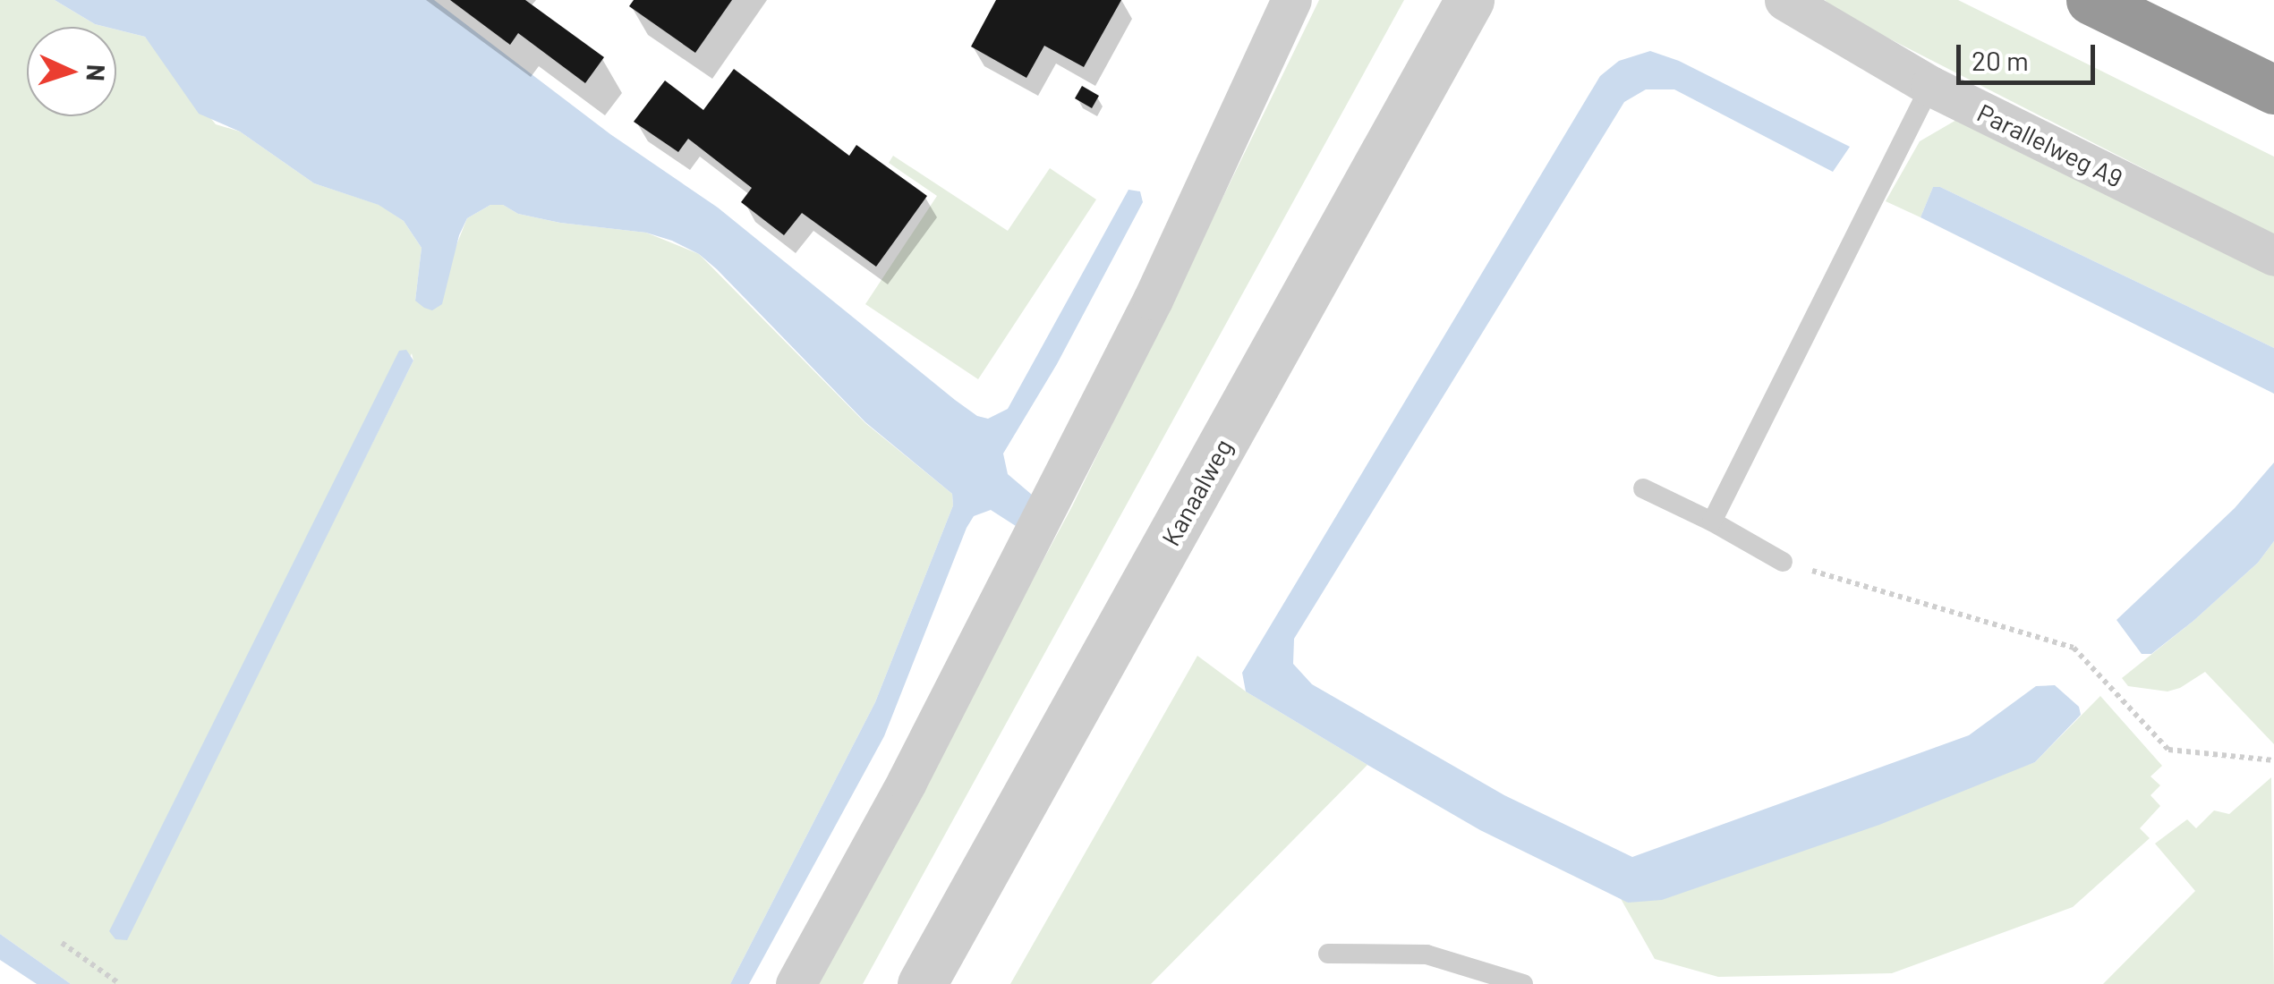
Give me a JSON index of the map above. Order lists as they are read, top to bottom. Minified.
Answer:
{"streets":{"street":["Parallelweg A9","Kanaalweg"]},"scale_bar":"20 m","north":"right"}
